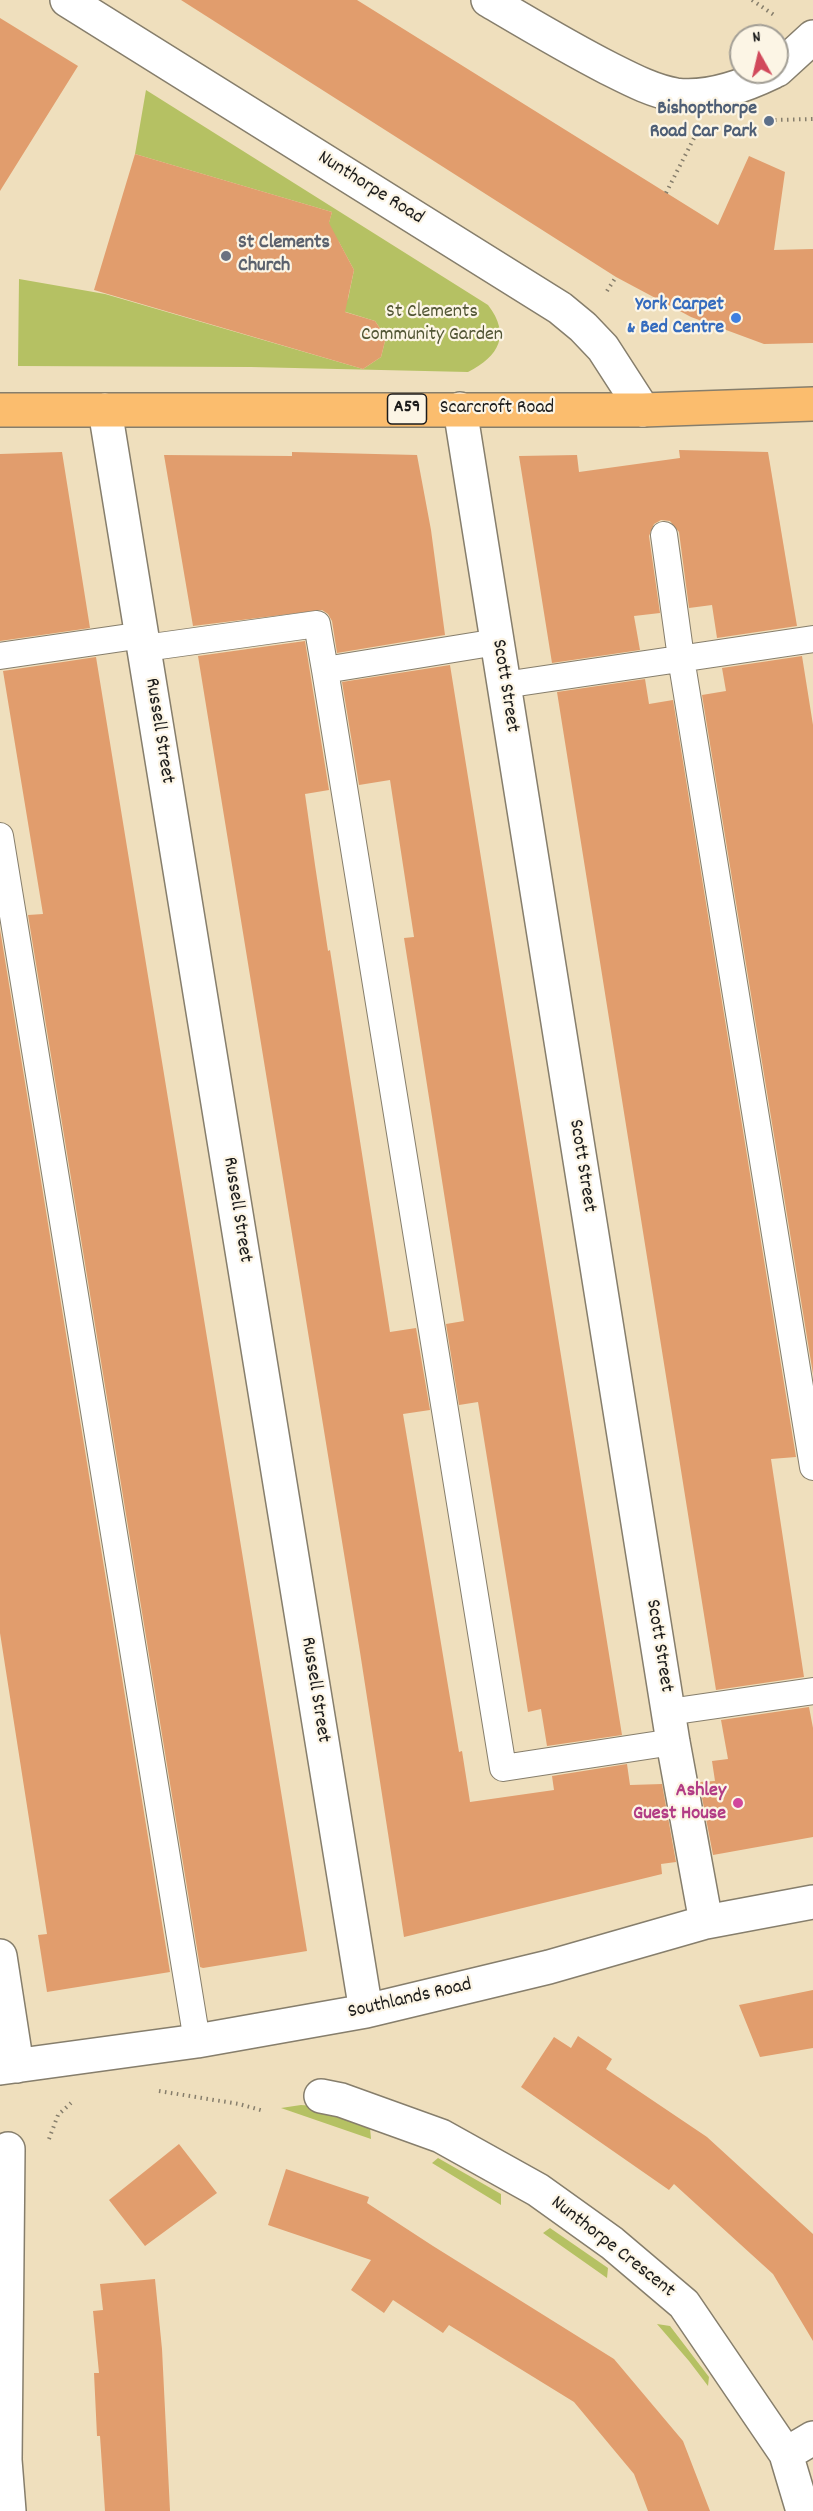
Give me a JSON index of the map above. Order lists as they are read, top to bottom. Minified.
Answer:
{"streets":{"main road":["A59","Scarcroft Road"],"street":["Nunthorpe Road","Scott Street","Russell Street","Southlands Road","Nunthorpe Crescent"]},"crossings":[["Nunthorpe Road","Scarcroft Road"],["Scarcroft Road","Scott Street"],["Scarcroft Road","Russell Street"],["Scott Street","Southlands Road"],["Russell Street","Southlands Road"]],"parks":["St Clements Community Garden"],"places":["Bishopthorpe Road Car Park","St Clements Church","York Carpet & Bed Centre","Ashley Guest House"],"north":"top"}
